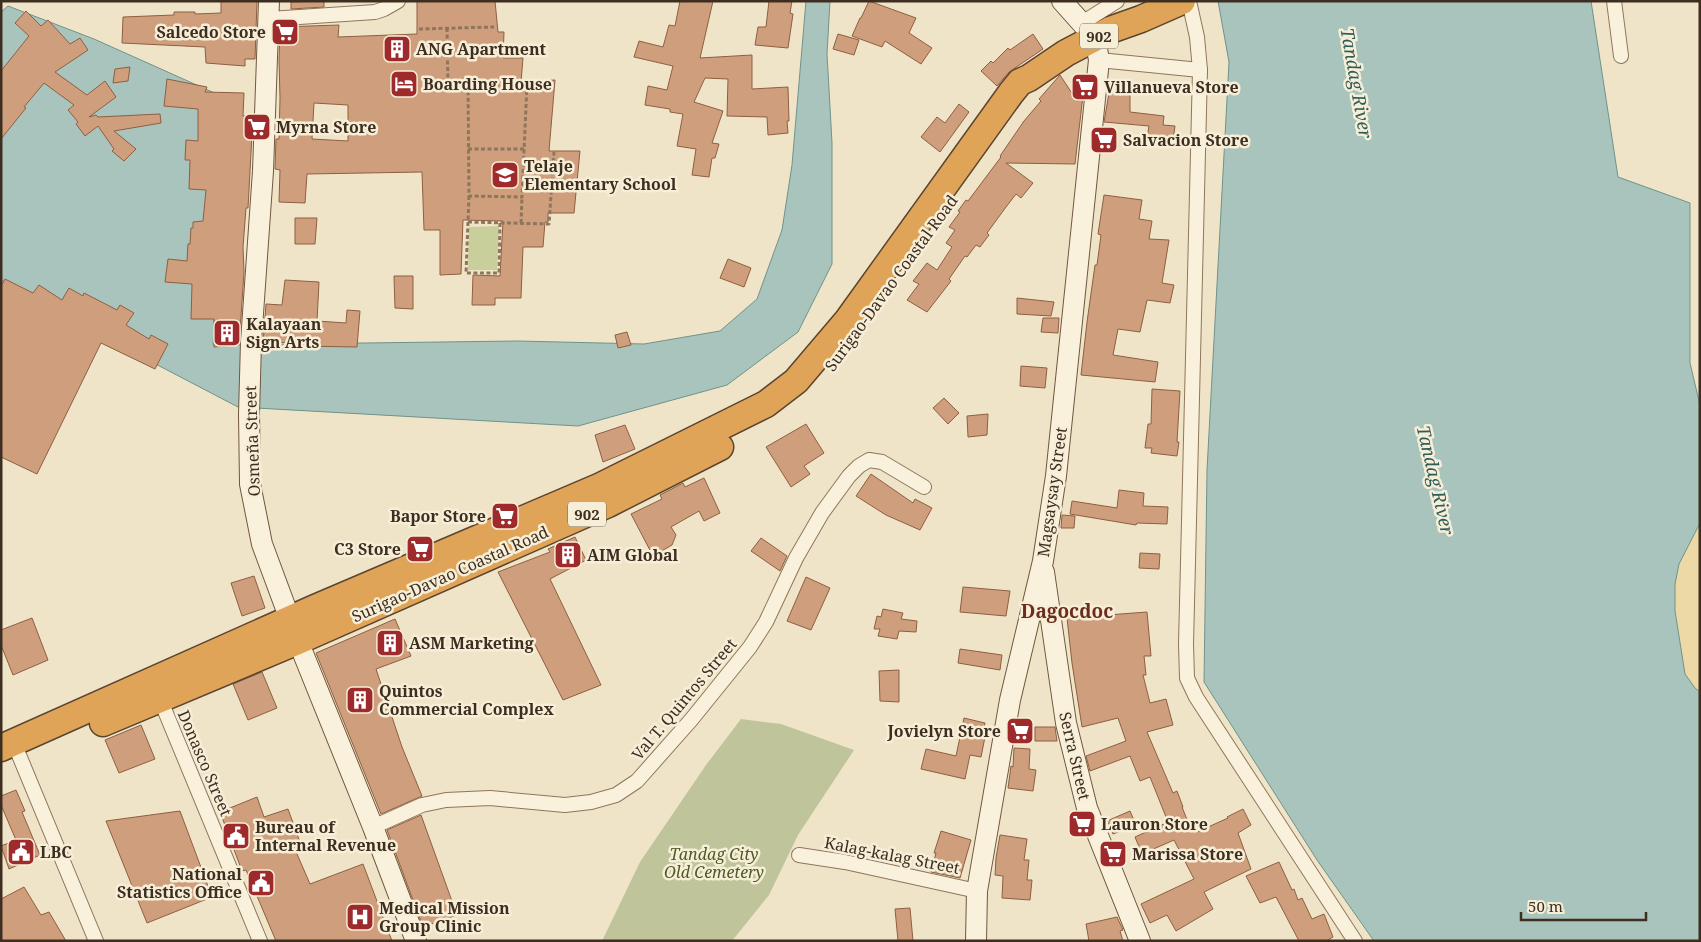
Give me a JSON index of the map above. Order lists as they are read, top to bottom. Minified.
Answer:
{"streets":{"highway":["902","Surigao-Davao Coastal Road"],"main road":["Osmeña Street","Magsaysay Street","Serra Street"],"street":["Val T. Quintos Street","Donasco Street","Kalag-kalag Street"]},"crossings":[["Surigao-Davao Coastal Road","Osmeña Street"],["Surigao-Davao Coastal Road","Magsaysay Street"],["Surigao-Davao Coastal Road","Donasco Street"],["Osmeña Street","Val T. Quintos Street"],["Magsaysay Street","Serra Street"],["Magsaysay Street","Kalag-kalag Street"]],"districts":["Dagocdoc"],"water":["Tandag River"],"parks":["Tandag City Old Cemetery"],"places":{"supermarket":["Salcedo Store","Villanueva Store","Myrna Store","Salvacion Store","Bapor Store","C3 Store","Jovielyn Store","Lauron Store","Marissa Store"],"building":["ANG Apartment","Kalayaan Sign Arts","AIM Global","ASM Marketing","Quintos Commercial Complex"],"hotel":["Boarding House"],"school or university":["Telaje Elementary School"],"public building":["Bureau of Internal Revenue","LBC","National Statistics Office"],"hospital":["Medical Mission Group Clinic"]},"scale_bar":"50 m"}
